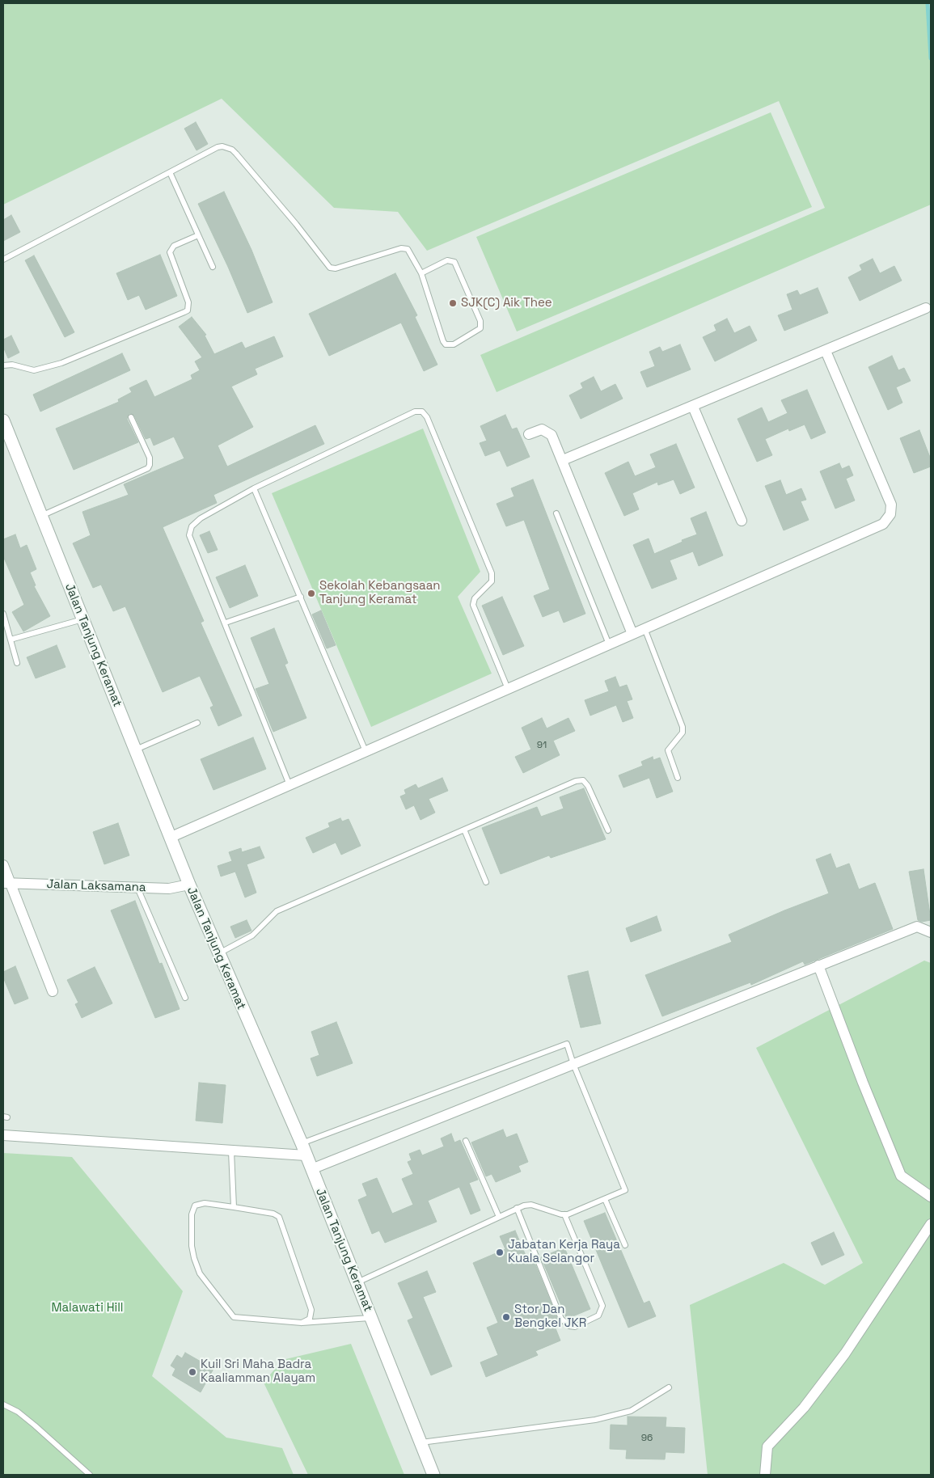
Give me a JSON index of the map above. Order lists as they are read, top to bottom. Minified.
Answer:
{"streets":{"street":["Jalan Tanjung Keramat","Jalan Laksamana"]},"crossings":[["Jalan Tanjung Keramat","Jalan Laksamana"]],"parks":["Malawati Hill"],"places":["SJK(C) Aik Thee","Sekolah Kebangsaan Tanjung Keramat","Jabatan Kerja Raya Kuala Selangor","Stor Dan Bengkel JKR","Kuil Sri Maha Badra Kaaliamman Alayam"],"house_numbers":["91","96"]}
